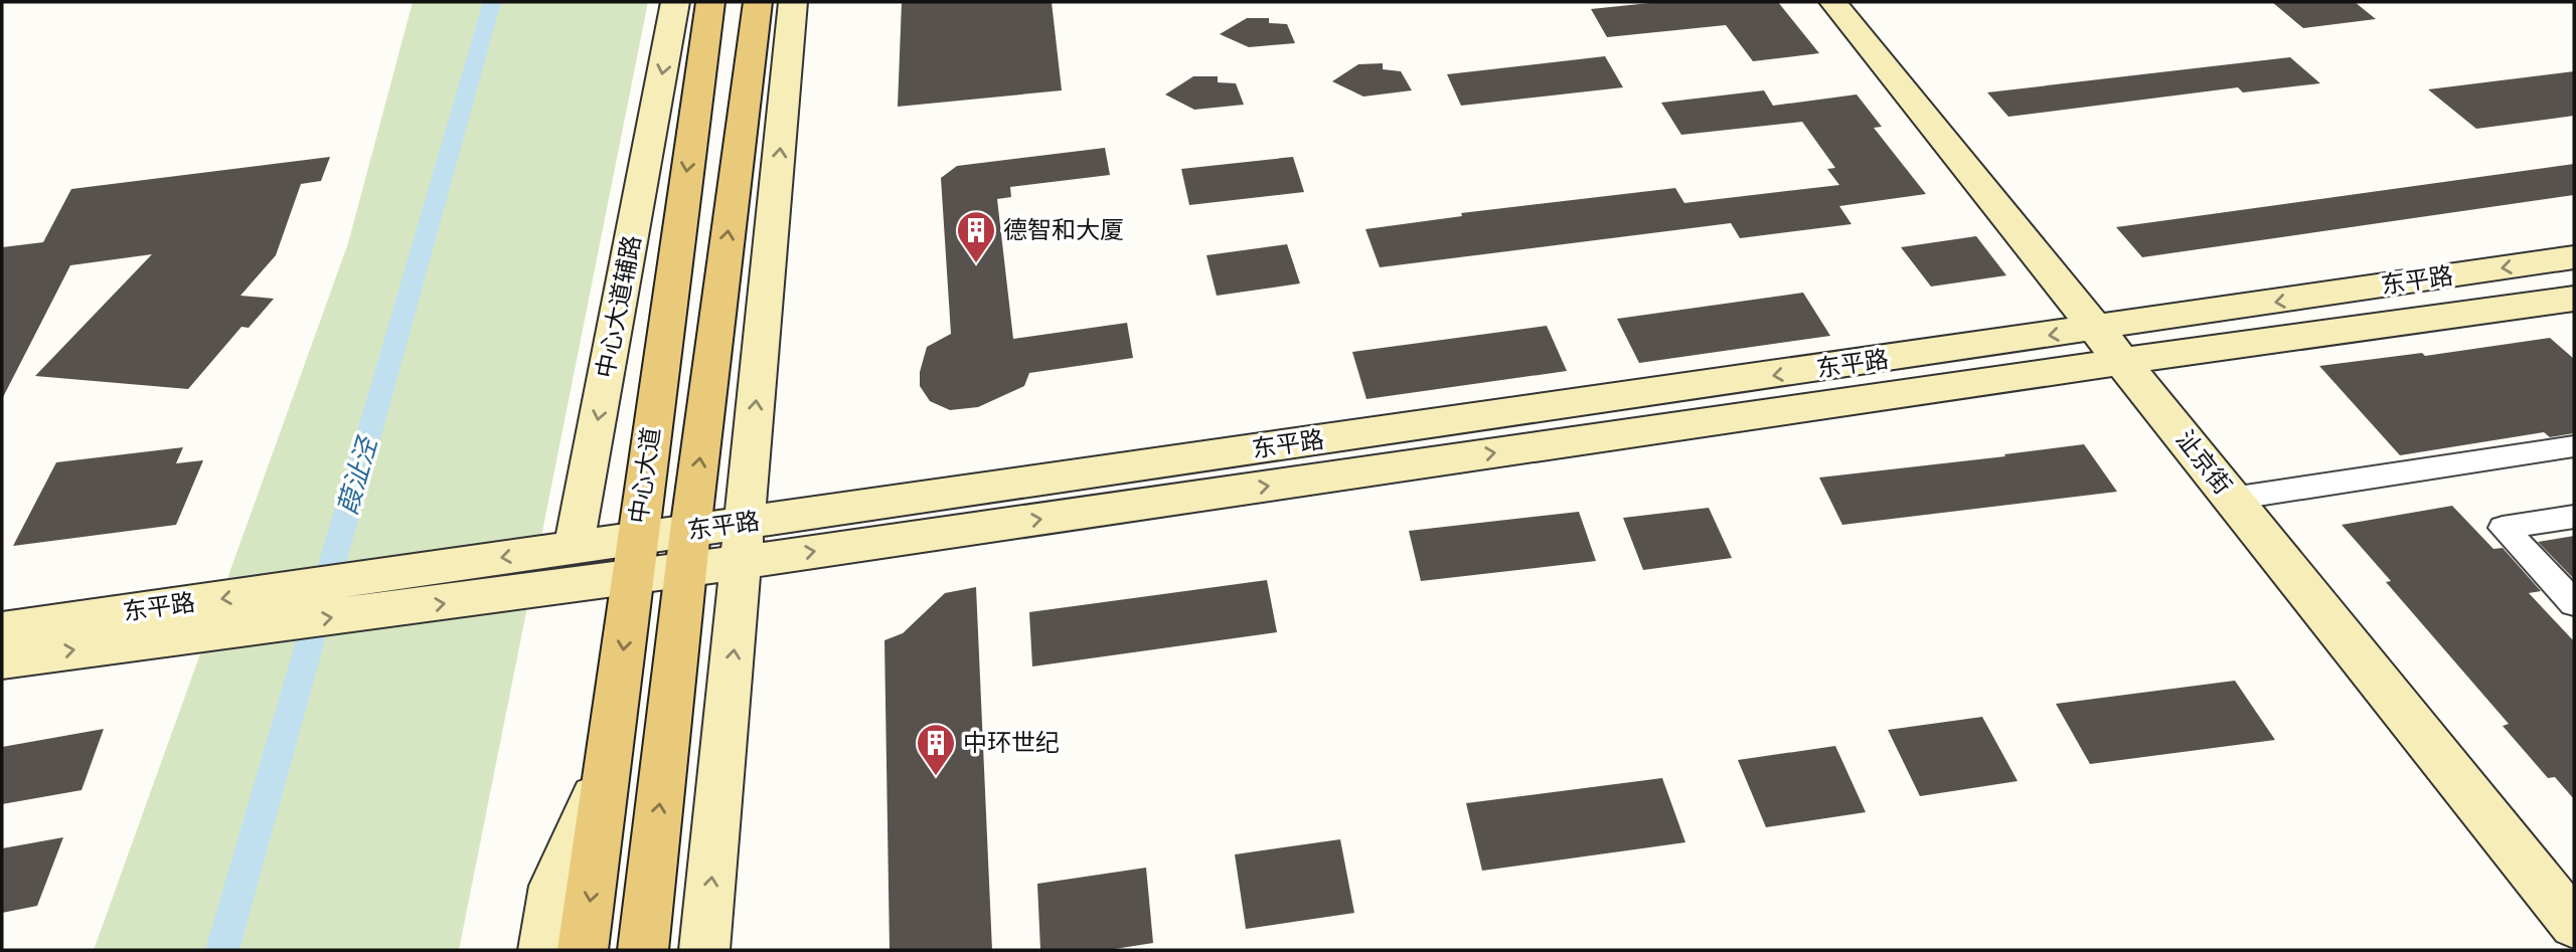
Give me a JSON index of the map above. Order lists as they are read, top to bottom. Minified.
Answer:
{"streets":{"main road":["东平路","中心大道辅路","沚京街","中心大道"]},"crossings":[["东平路","中心大道辅路"],["东平路","沚京街"],["东平路","中心大道"]],"water":["葭沚泾"],"places":{"building":["德智和大厦","中环世纪"]}}
